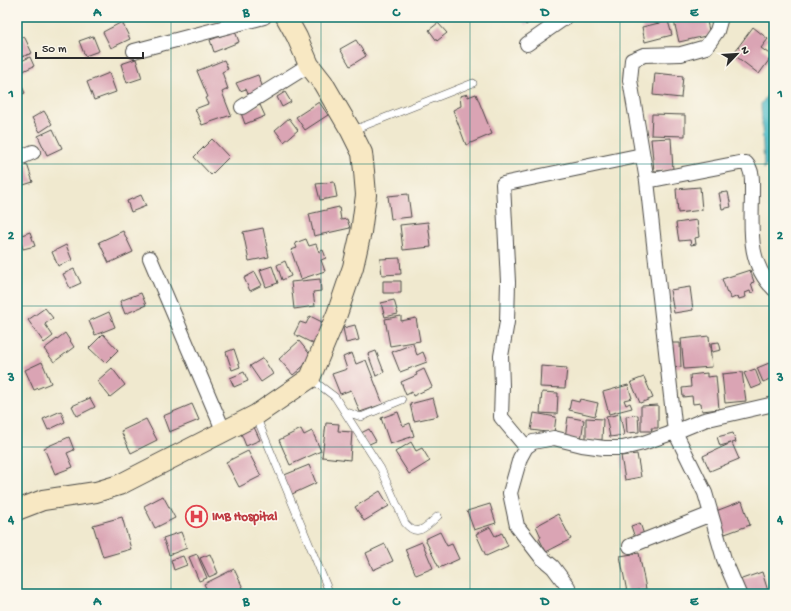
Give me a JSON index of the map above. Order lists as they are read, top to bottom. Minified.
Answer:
{"places":{"hospital":["IMB Hospital"]},"scale_bar":"50 m","north":"top right","grid":{"columns":["A","B","C","D","E"],"rows":["1","2","3","4"]}}
